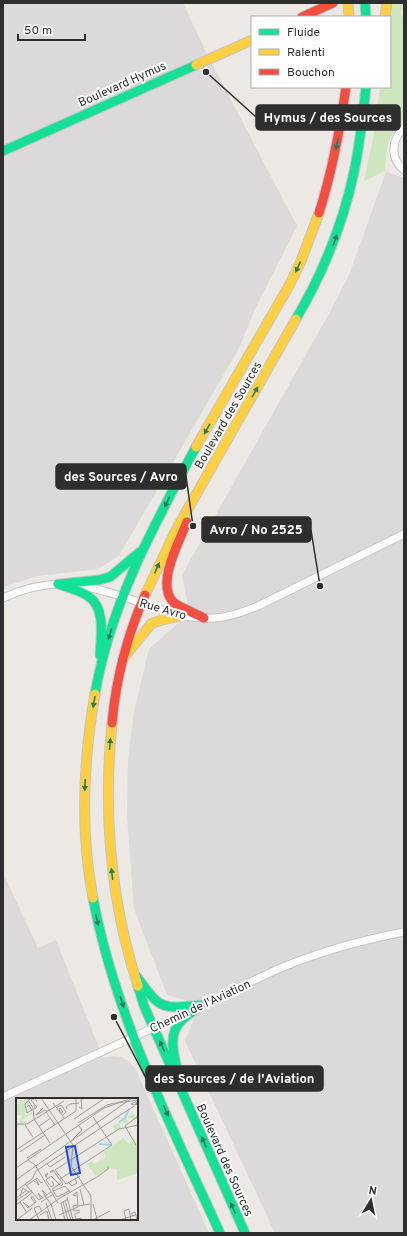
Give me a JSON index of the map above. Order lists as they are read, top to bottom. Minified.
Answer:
{"streets":{"main road":["Boulevard Hymus","Boulevard des Sources"],"street":["Rue Avro","Chemin de l'Aviation"]},"crossings":[["Boulevard des Sources","Rue Avro"],["Boulevard des Sources","Chemin de l'Aviation"]],"places":["Hymus / des Sources","des Sources / Avro","Avro / No 2525","des Sources / de l'Aviation"],"legend":["Fluide","Ralenti","Bouchon"],"scale_bar":"50 m","north":"top"}
